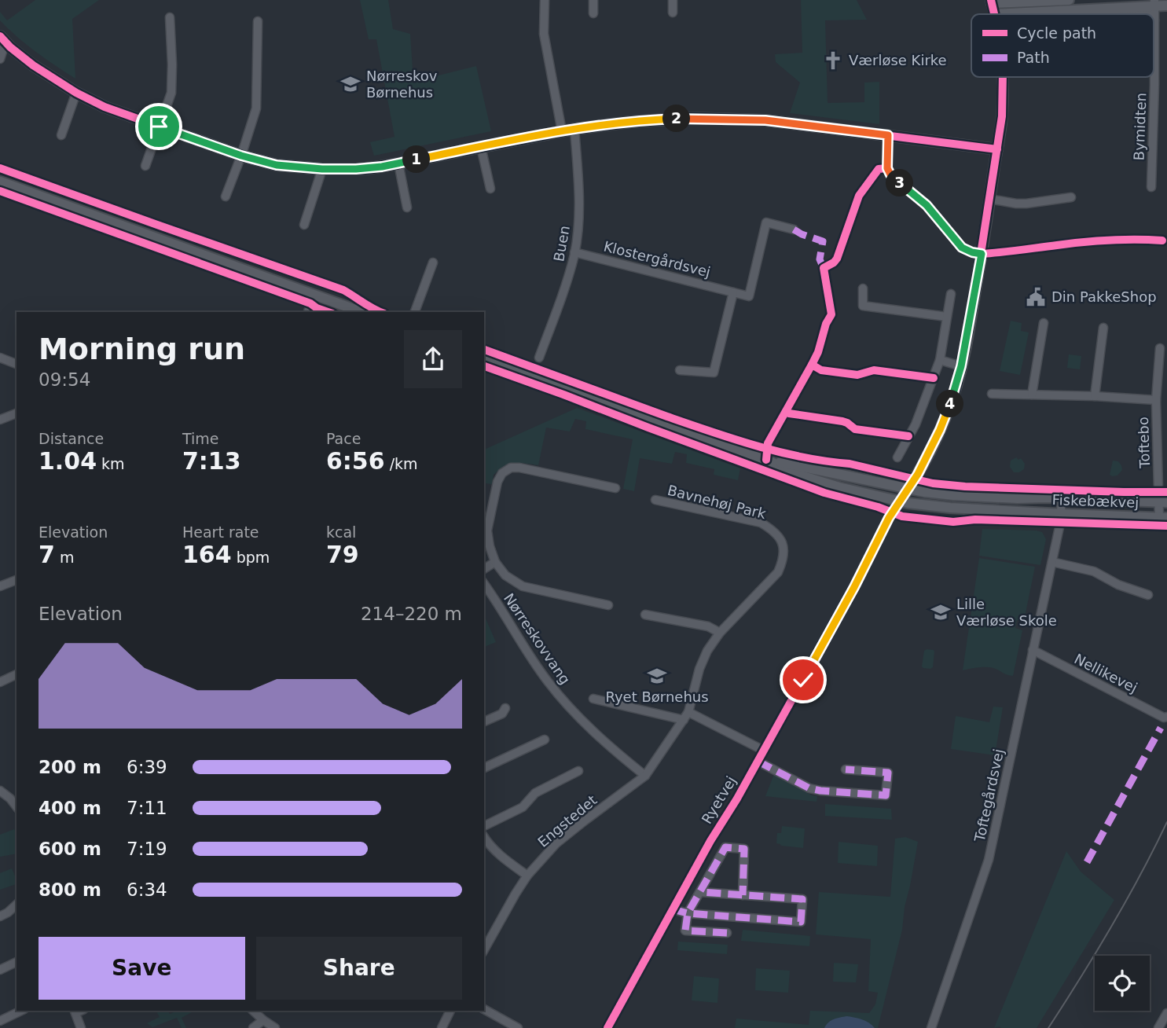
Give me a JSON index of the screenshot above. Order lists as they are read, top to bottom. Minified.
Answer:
{"streets":{"street":["Bymidten","Buen","Klostergårdsvej","Toftebo","Fiskebækvej","Bavnehøj Park","Nørreskovvang","Nellikevej","Toftegårdsvej","Ryetvej","Engstedet"]},"crossings":[["Buen","Klostergårdsvej"],["Toftebo","Fiskebækvej"],["Fiskebækvej","Toftegårdsvej"],["Fiskebækvej","Ryetvej"],["Bavnehøj Park","Nørreskovvang"],["Bavnehøj Park","Engstedet"],["Nørreskovvang","Engstedet"],["Nellikevej","Toftegårdsvej"]],"places":{"church":["Værløse Kirke"],"school or university":["Nørreskov Børnehus","Lille Værløse Skole","Ryet Børnehus"],"public building":["Din PakkeShop"]},"legend":["Cycle path","Path"],"page":{"pins":["2","1","3","4"],"heading":["Morning run","09:54"],"stats":[["Distance","1.04 km"],["Time","7:13"],["Pace","6:56 /km"],["Elevation","7 m"],["Heart rate","164 bpm"],["kcal","79"]],"chart":["Elevation","214–220 m"],"list":[{"name":"200 m","note":"6:39"},{"name":"400 m","note":"7:11"},{"name":"600 m","note":"7:19"},{"name":"800 m","note":"6:34"}],"buttons":["Save","Share"]}}
